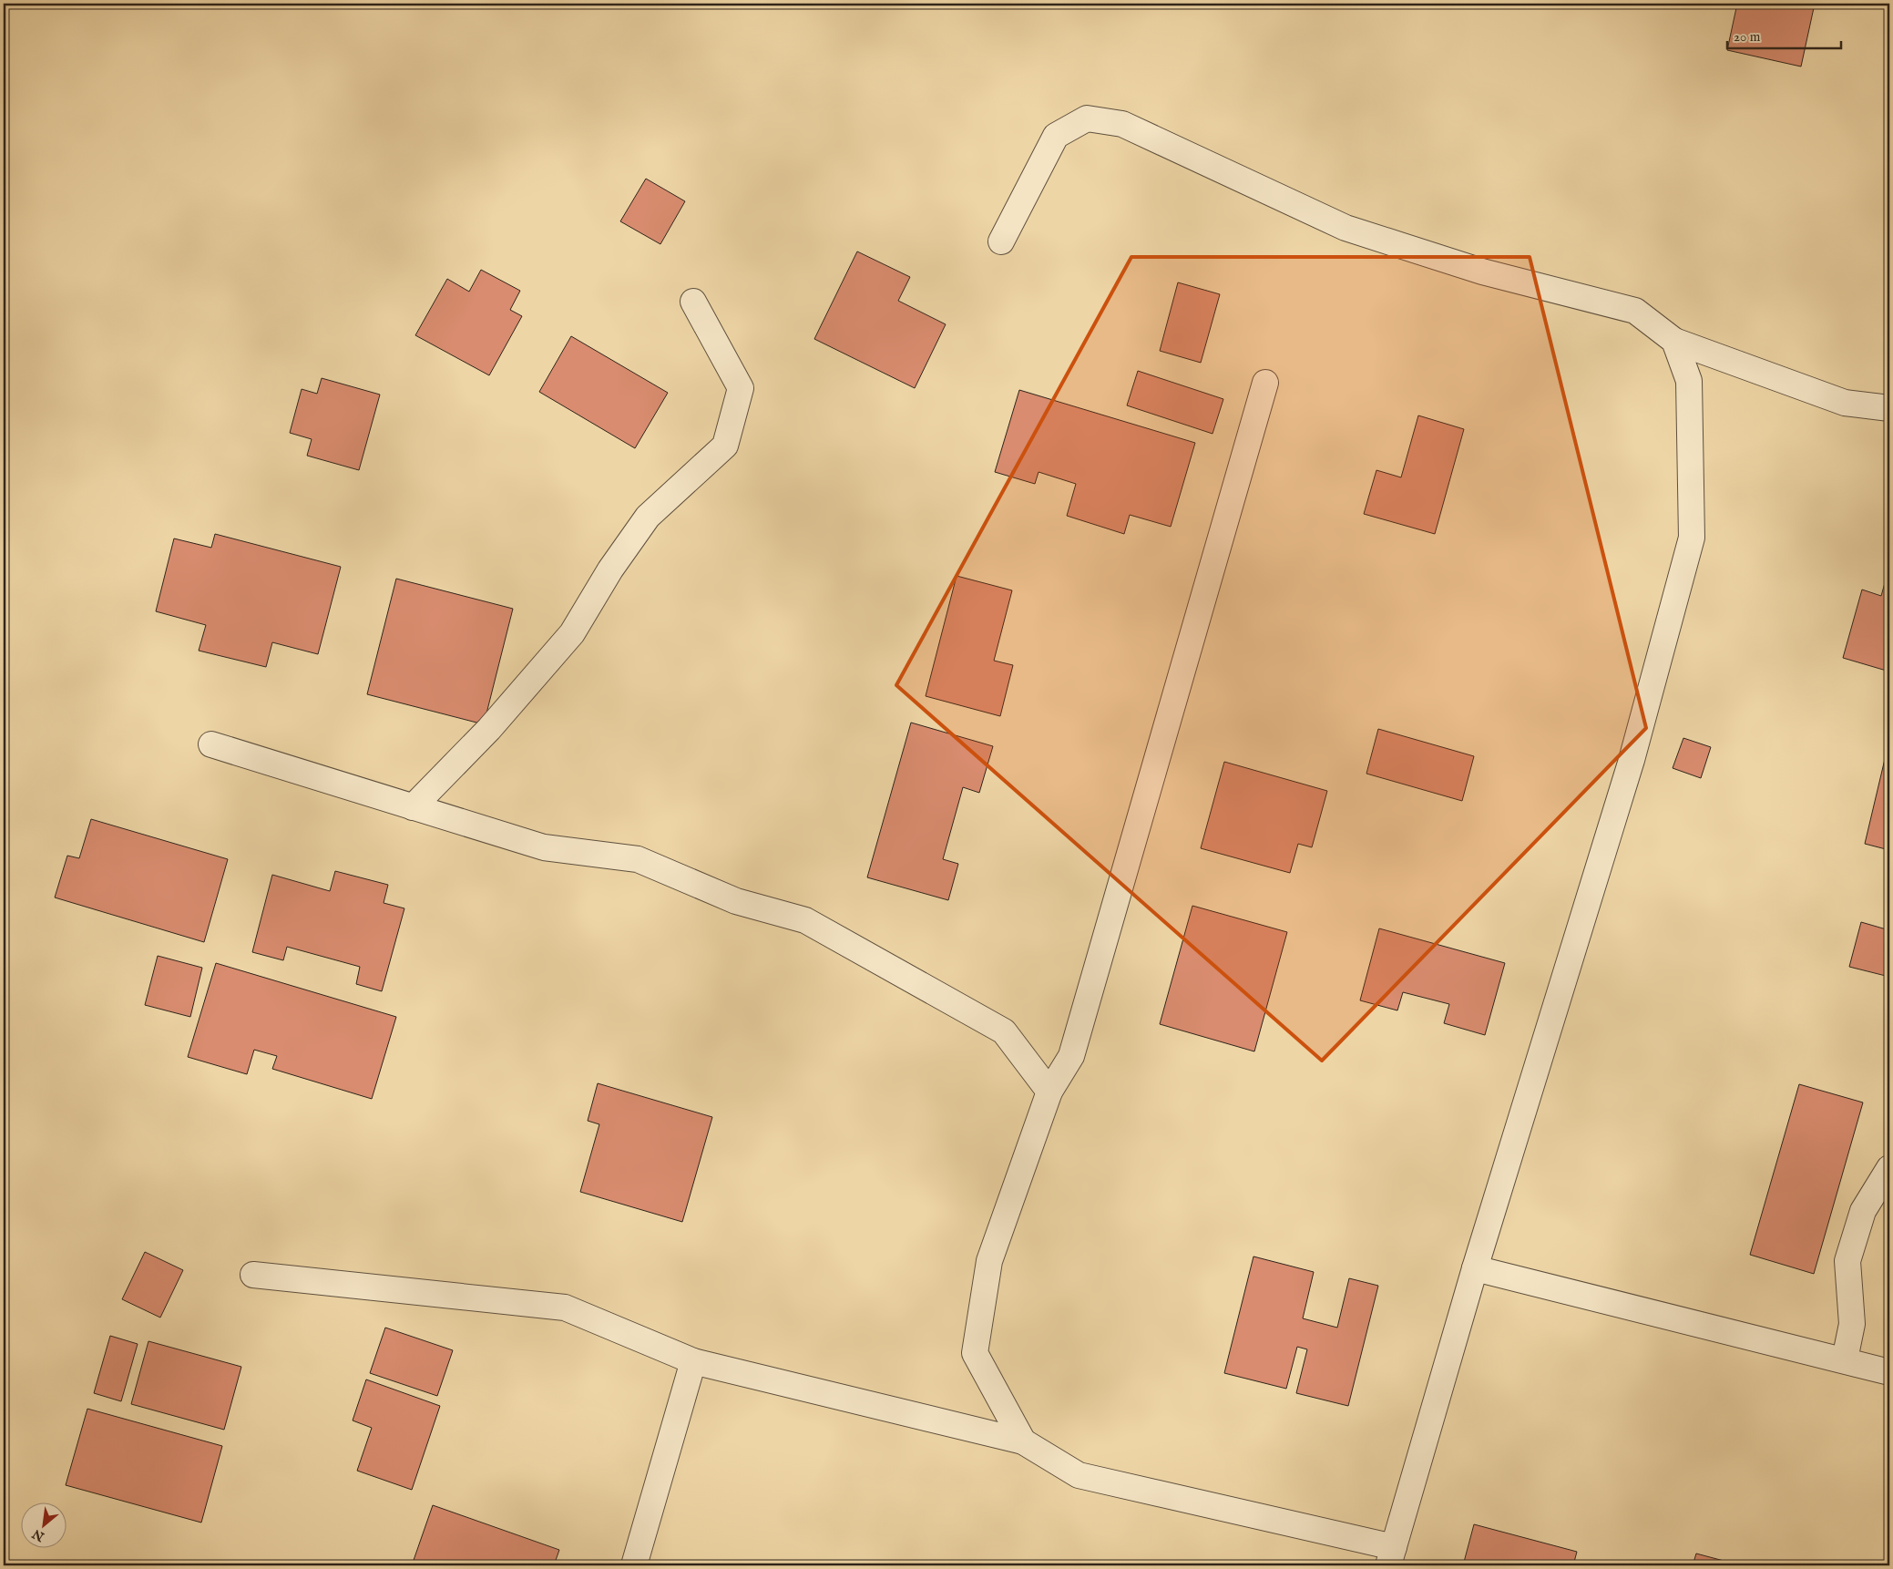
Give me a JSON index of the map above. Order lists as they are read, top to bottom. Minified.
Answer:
{"scale_bar":"20 m","north":"bottom left"}
